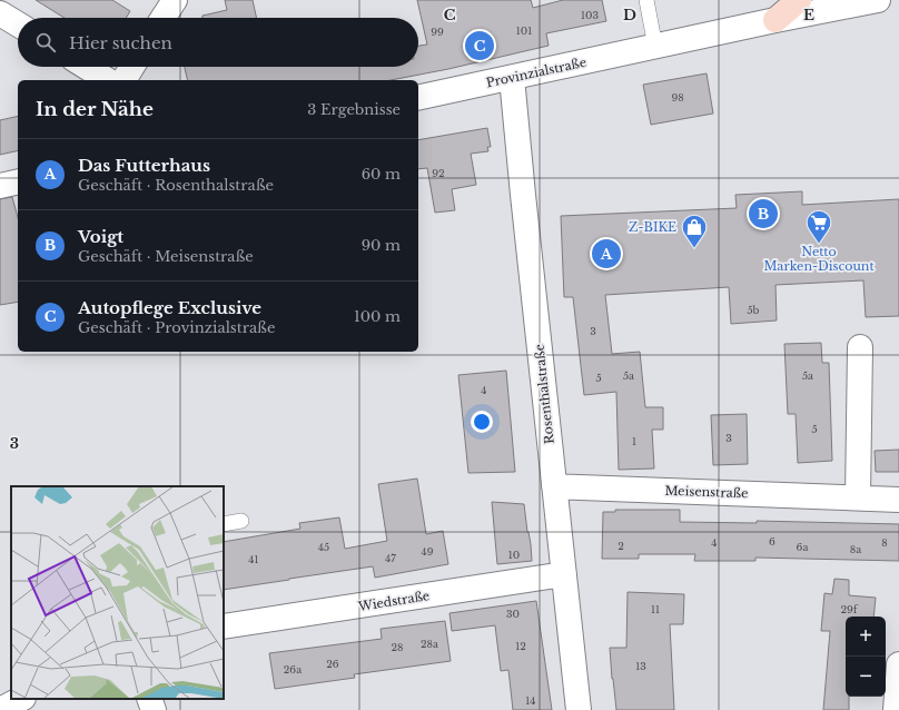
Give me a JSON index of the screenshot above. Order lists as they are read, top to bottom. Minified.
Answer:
{"streets":{"street":["Provinzialstraße","Rosenthalstraße","Meisenstraße","Wiedstraße"]},"crossings":[["Provinzialstraße","Rosenthalstraße"],["Rosenthalstraße","Meisenstraße"],["Rosenthalstraße","Wiedstraße"]],"places":{"supermarket":["Netto Marken-Discount"],"shop":["Z-BIKE"]},"house_numbers":["103","101","99","98","92","5b","3","5a","5a","5","4","5","3","1","6","4","8","2","45","6a","8a","49","10","47","41","11","29f","30","28a","12","28","26","13","26a","14"],"page":{"search":"Hier suchen","pins":["C","B","A"],"heading":["In der Nähe","3 Ergebnisse"],"list":[{"mark":"A","name":"Das Futterhaus","note":"Geschäft · Rosenthalstraße","value":"60 m"},{"mark":"B","name":"Voigt","note":"Geschäft · Meisenstraße","value":"90 m"},{"mark":"C","name":"Autopflege Exclusive","note":"Geschäft · Provinzialstraße","value":"100 m"}],"map_buttons":["+","−"]},"grid":{"columns":["C","D","E"],"rows":["3"]}}
